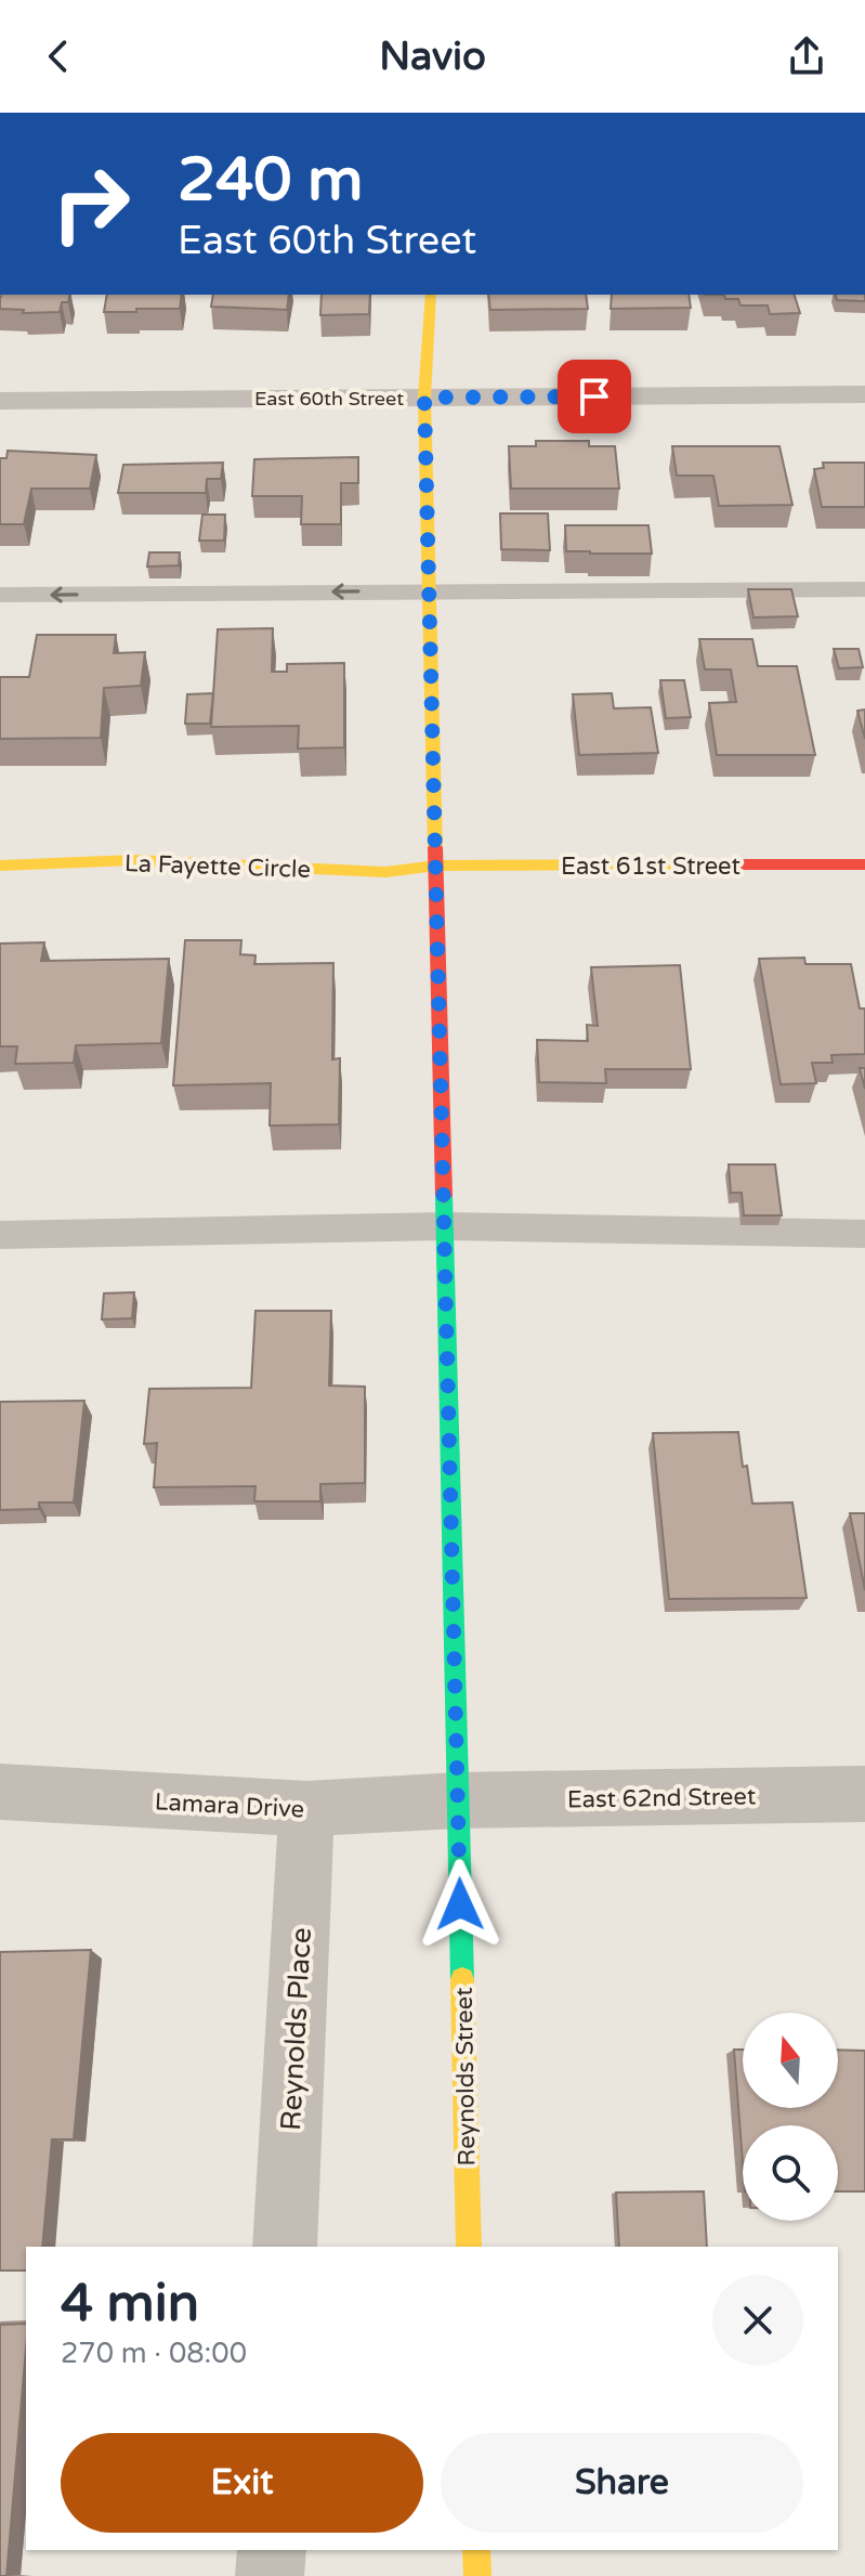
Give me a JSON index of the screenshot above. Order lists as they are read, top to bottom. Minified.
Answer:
{"streets":{"street":["East 60th Street","La Fayette Circle","East 61st Street","East 62nd Street","Lamara Drive","Reynolds Place","Reynolds Street"]},"crossings":[["East 60th Street","Reynolds Street"],["La Fayette Circle","East 61st Street"],["La Fayette Circle","Reynolds Street"],["East 61st Street","Reynolds Street"],["East 62nd Street","Lamara Drive"],["East 62nd Street","Reynolds Street"],["Lamara Drive","Reynolds Place"],["Lamara Drive","Reynolds Street"]],"north":"top","page":{"header":"Navio","turn":["240 m","East 60th Street"],"heading":["4 min","270 m · 08:00"],"buttons":["Exit","Share"]}}
